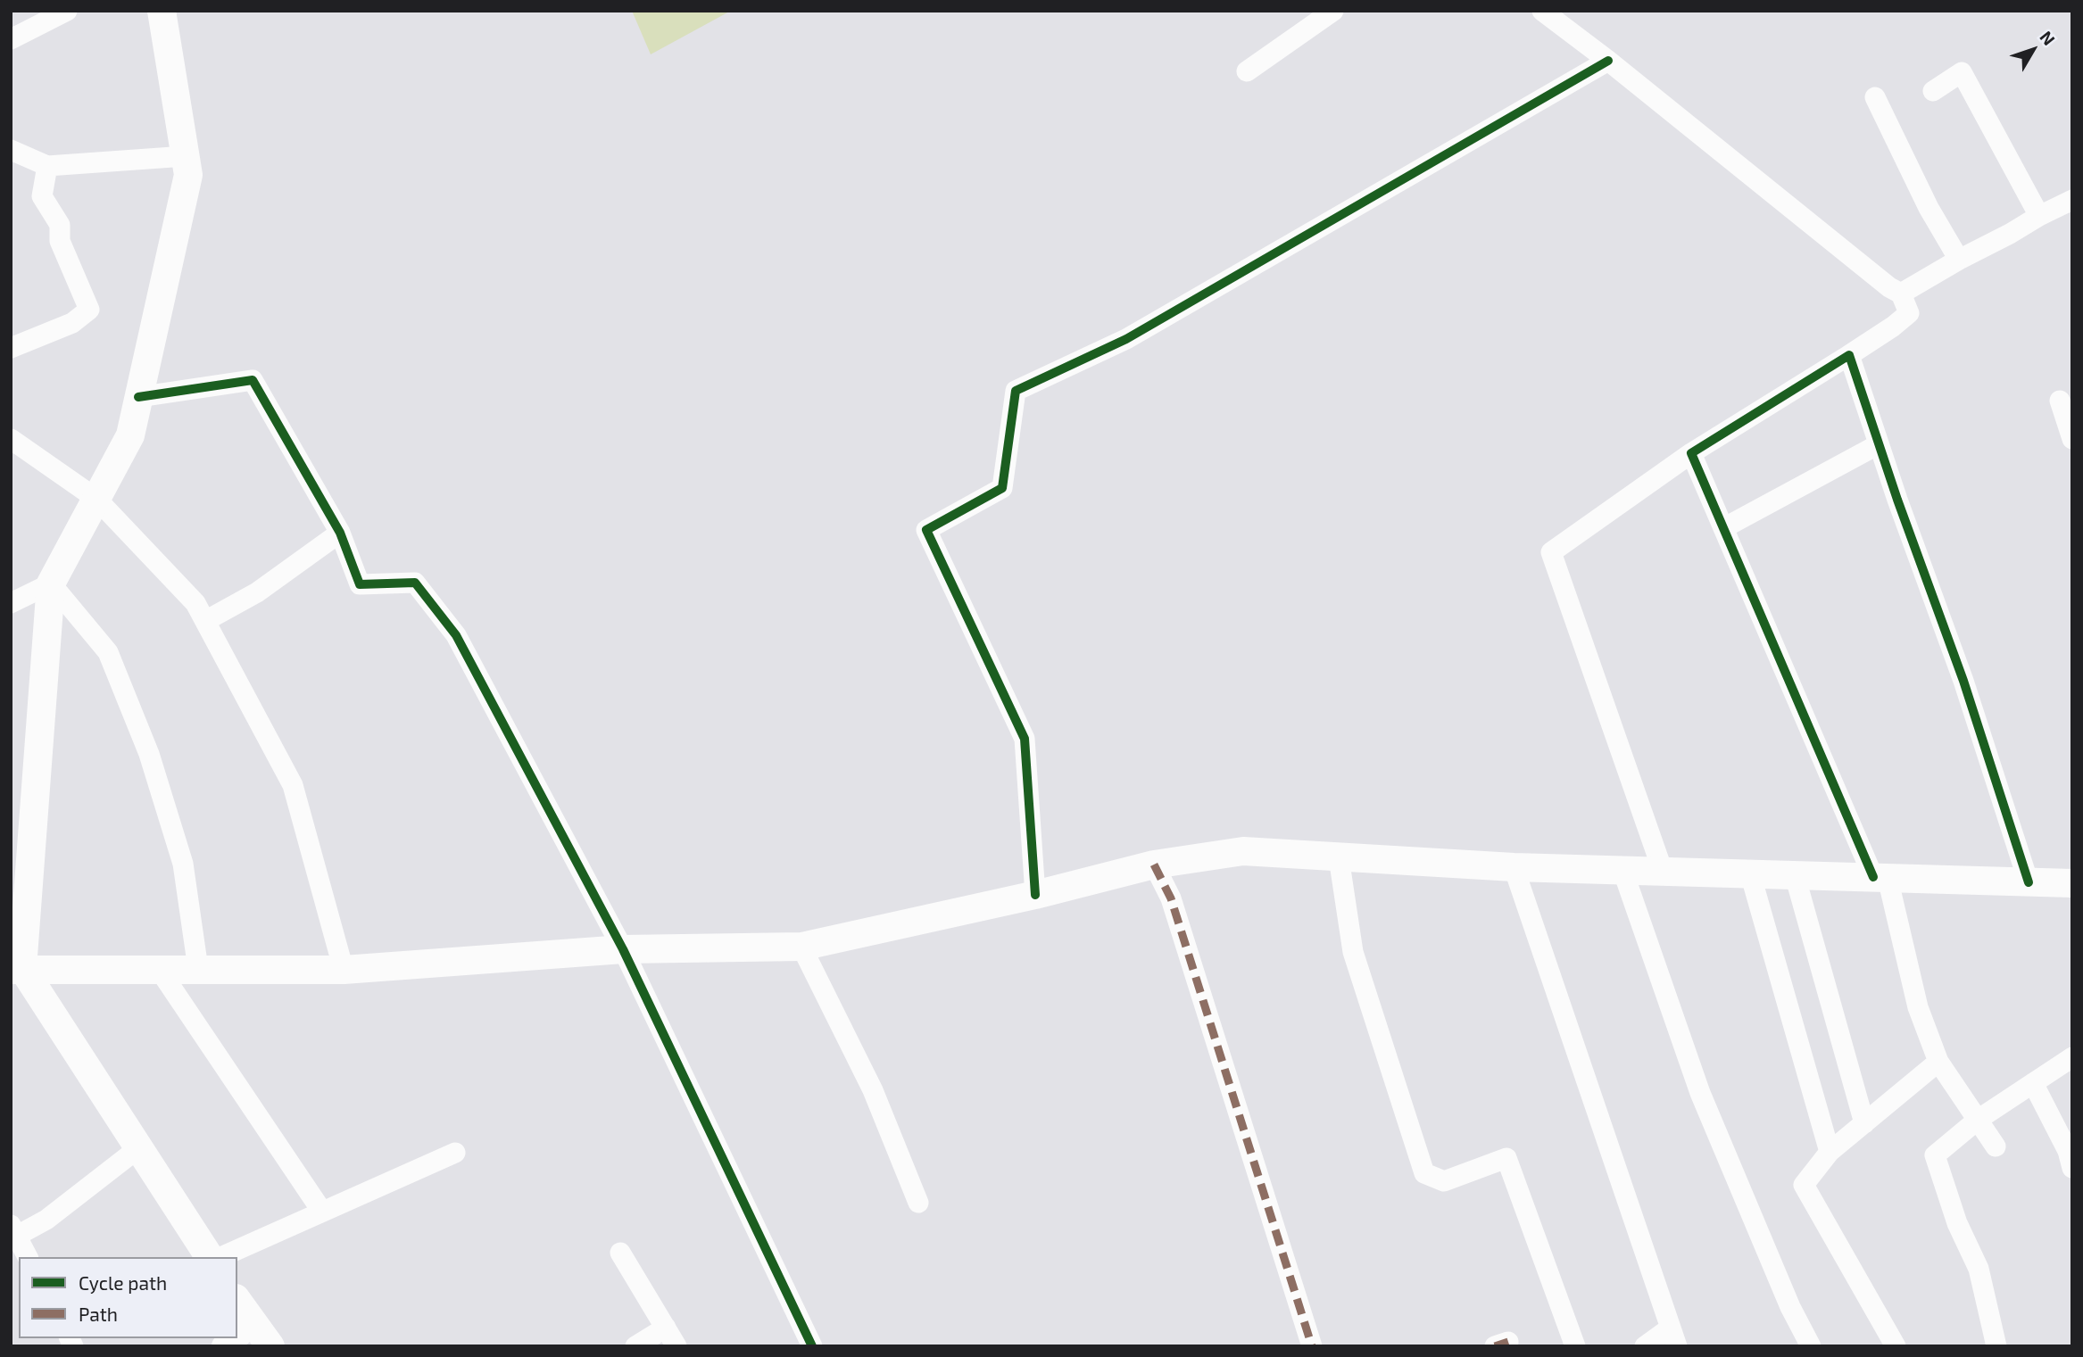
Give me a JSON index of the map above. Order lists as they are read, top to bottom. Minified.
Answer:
{"legend":["Cycle path","Path"],"north":"top right"}
